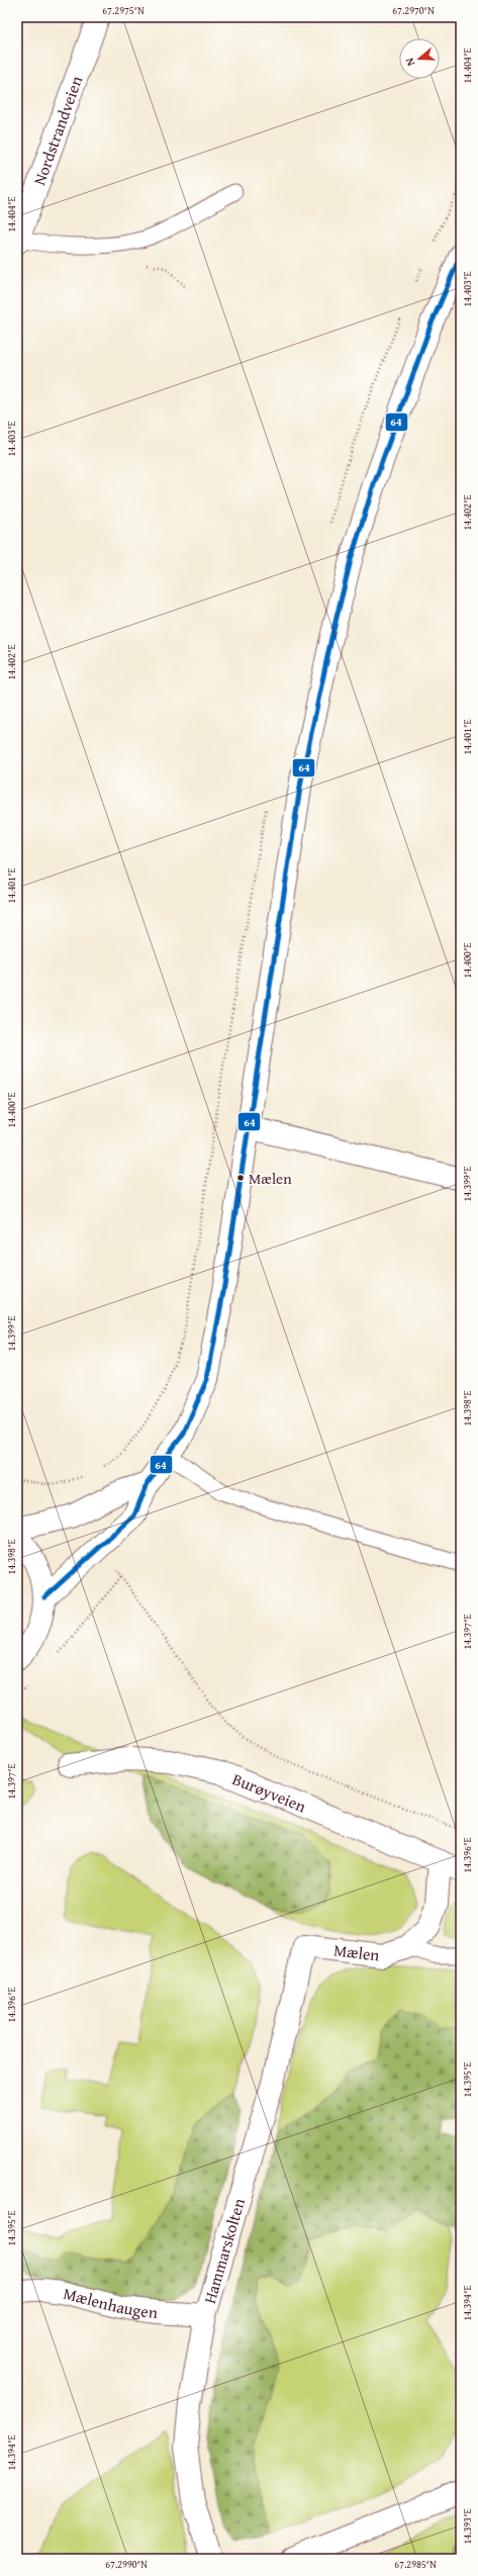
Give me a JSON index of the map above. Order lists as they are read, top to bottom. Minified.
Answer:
{"streets":{"street":["Nordstrandveien","Burøyveien","Mælen","Hammarskolten","Mælenhaugen"]},"crossings":[["Burøyveien","Mælen"],["Mælen","Hammarskolten"],["Hammarskolten","Mælenhaugen"]],"places":["Mælen"],"lines":["transit line 64"],"north":"left","coordinates":["67.2975°N","67.2970°N","14.404°E","14.403°E","14.402°E","14.401°E","14.400°E","14.399°E","14.398°E","14.397°E","14.396°E","14.395°E","14.394°E","14.393°E","67.2990°N","67.2985°N"]}
